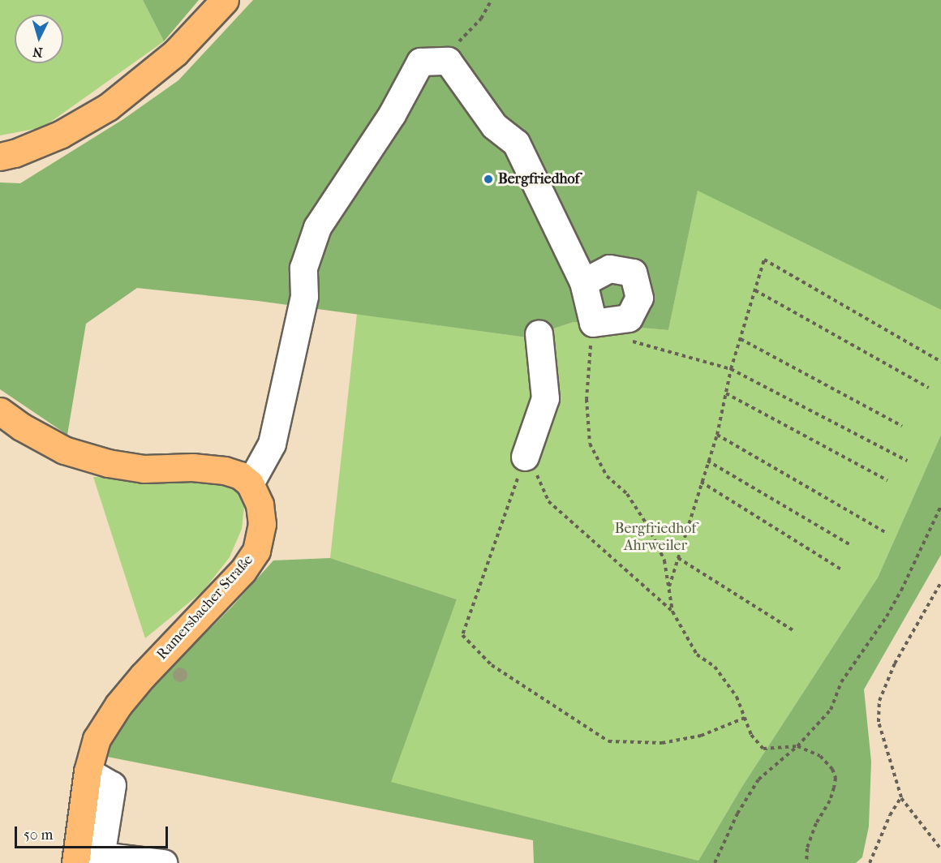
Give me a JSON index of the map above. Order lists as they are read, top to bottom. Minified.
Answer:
{"streets":{"main road":["Ramersbacher Straße"]},"parks":["Bergfriedhof Ahrweiler"],"places":["Bergfriedhof"],"scale_bar":"50 m","north":"bottom"}
